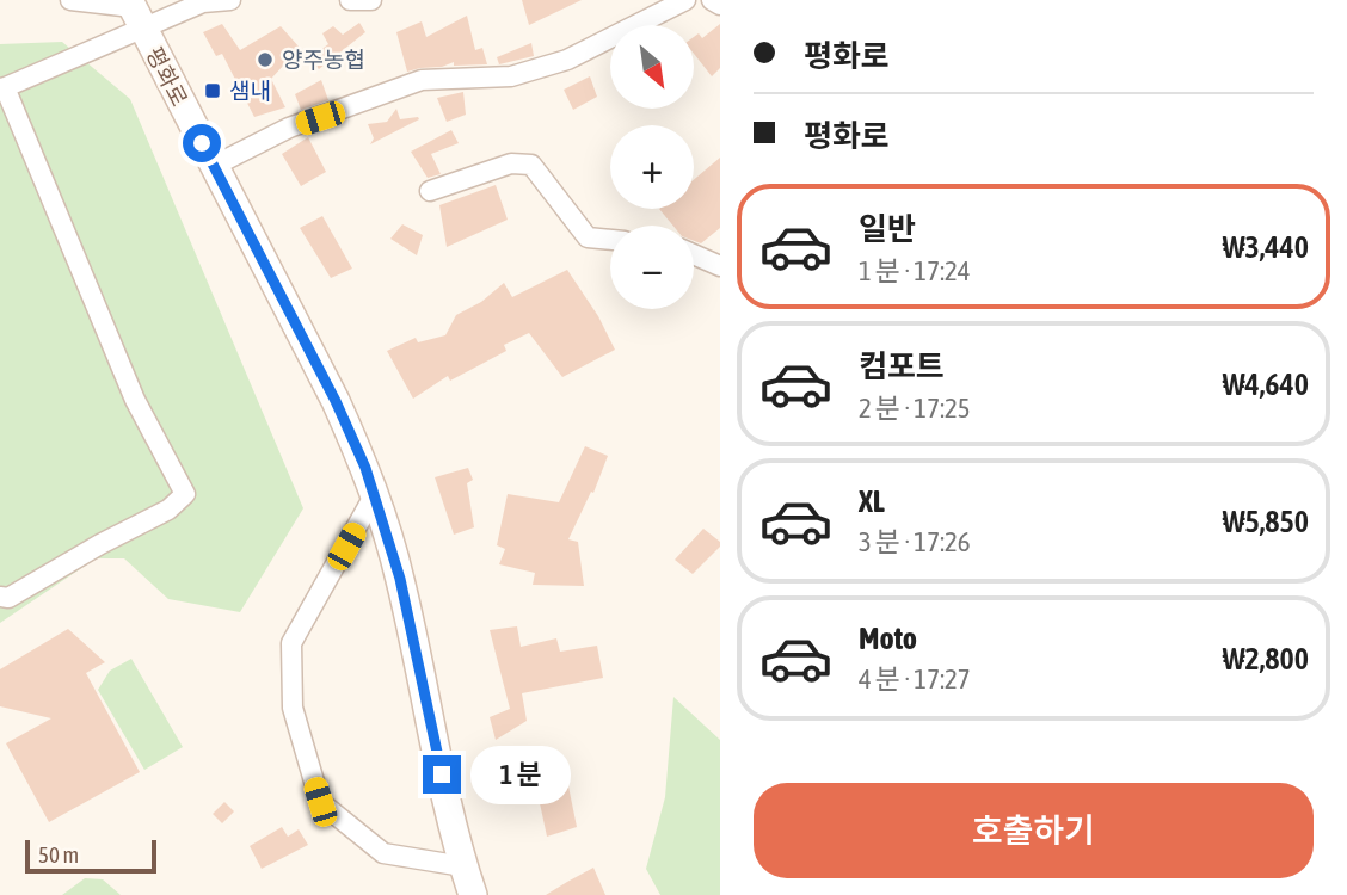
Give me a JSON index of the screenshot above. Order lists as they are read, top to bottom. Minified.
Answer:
{"streets":{"main road":["평화로"]},"places":{"other":["양주농협"],"transit":["샘내"]},"scale_bar":"50 m","north":"bottom right","page":{"banner":["평화로","평화로"],"map_buttons":["+","−"],"list":[{"name":"일반","note":"1 분 · 17:24","value":"₩3,440"},{"name":"컴포트","note":"2 분 · 17:25","value":"₩4,640"},{"name":"XL","note":"3 분 · 17:26","value":"₩5,850"},{"name":"Moto","note":"4 분 · 17:27","value":"₩2,800"}],"bubble":"1 분","buttons":"호출하기","scale":"50 m"}}
